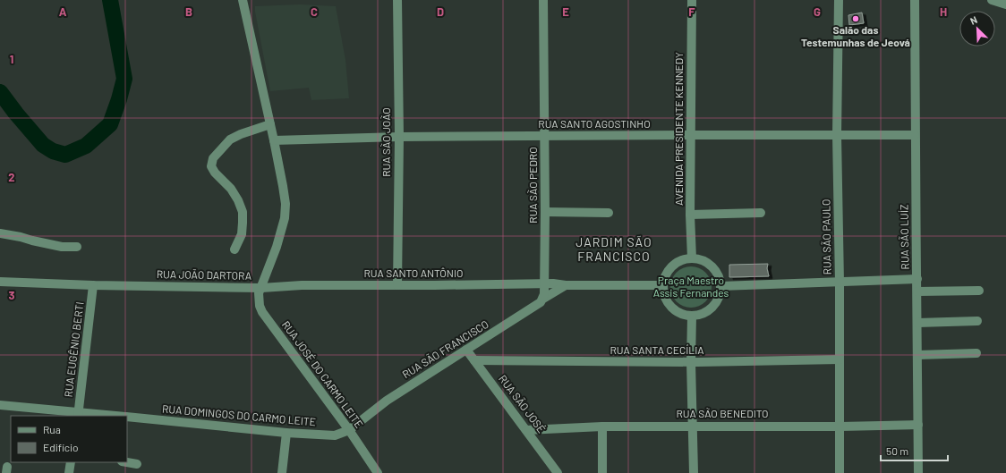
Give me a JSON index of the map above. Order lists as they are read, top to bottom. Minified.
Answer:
{"streets":{"street":["RUA SANTO AGOSTINHO","AVENIDA PRESIDENTE KENNEDY","RUA SÃO JOÃO","RUA SÃO PEDRO","RUA SÃO PAULO","RUA SÃO LUÍZ","RUA SANTO ANTÔNIO","RUA JOÃO DARTORA","RUA EUGÊNIO BERTI","RUA SÃO FRANCISCO","RUA SANTA CECÍLIA","RUA JOSÉ DO CARMO LEITE","RUA SÃO JOSÉ","RUA SÃO BENEDITO","RUA DOMINGOS DO CARMO LEITE"]},"crossings":[["RUA SANTO AGOSTINHO","AVENIDA PRESIDENTE KENNEDY"],["RUA SANTO AGOSTINHO","RUA SÃO JOÃO"],["RUA SANTO AGOSTINHO","RUA SÃO PEDRO"],["RUA SANTO AGOSTINHO","RUA SÃO PAULO"],["RUA SANTO AGOSTINHO","RUA SÃO LUÍZ"],["RUA SANTO AGOSTINHO","RUA JOÃO DARTORA"],["AVENIDA PRESIDENTE KENNEDY","RUA SANTO ANTÔNIO"],["RUA SÃO JOÃO","RUA SANTO ANTÔNIO"],["RUA SÃO PEDRO","RUA SANTO ANTÔNIO"],["RUA SÃO PAULO","RUA SANTA CECÍLIA"],["RUA SÃO PAULO","RUA SÃO BENEDITO"],["RUA SÃO LUÍZ","RUA SÃO BENEDITO"],["RUA SANTO ANTÔNIO","RUA JOÃO DARTORA"],["RUA SANTO ANTÔNIO","RUA JOSÉ DO CARMO LEITE"],["RUA JOÃO DARTORA","RUA EUGÊNIO BERTI"],["RUA JOÃO DARTORA","RUA JOSÉ DO CARMO LEITE"],["RUA EUGÊNIO BERTI","RUA DOMINGOS DO CARMO LEITE"],["RUA SÃO FRANCISCO","RUA JOSÉ DO CARMO LEITE"],["RUA SÃO FRANCISCO","RUA SÃO JOSÉ"],["RUA SÃO FRANCISCO","RUA DOMINGOS DO CARMO LEITE"],["RUA SANTA CECÍLIA","RUA SÃO JOSÉ"],["RUA JOSÉ DO CARMO LEITE","RUA DOMINGOS DO CARMO LEITE"],["RUA SÃO JOSÉ","RUA SÃO BENEDITO"]],"districts":["JARDIM SÃO FRANCISCO"],"parks":["Praça Maestro Assis Fernandes"],"places":["Salão das Testemunhas de Jeová"],"legend":["Rua","Edifício"],"scale_bar":"50 m","north":"top left","grid":{"columns":["A","B","C","D","E","F","G","H"],"rows":["1","2","3"]}}
